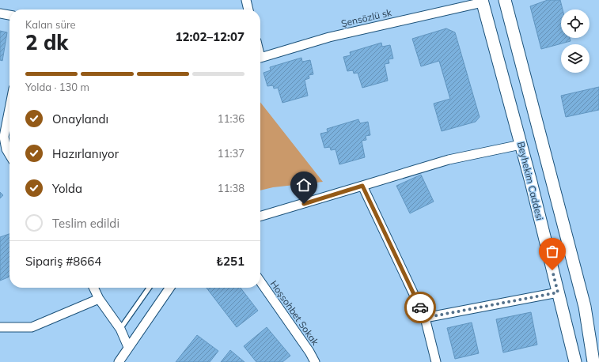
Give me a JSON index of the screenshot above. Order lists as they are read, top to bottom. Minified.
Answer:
{"streets":{"main road":["Beyhekim Caddesi"],"street":["Şensözlü sk","Hoşsohbet Sokak"]},"crossings":[["Şensözlü sk","Beyhekim Caddesi"]],"page":{"heading":["2 dk","Kalan süre","12:02–12:07"],"panel":["Sipariş #8664","₺251"],"bar":"Yolda · 130 m","list":[["Onaylandı","11:36"],["Hazırlanıyor","11:37"],["Yolda","11:38"],"Teslim edildi"]}}
